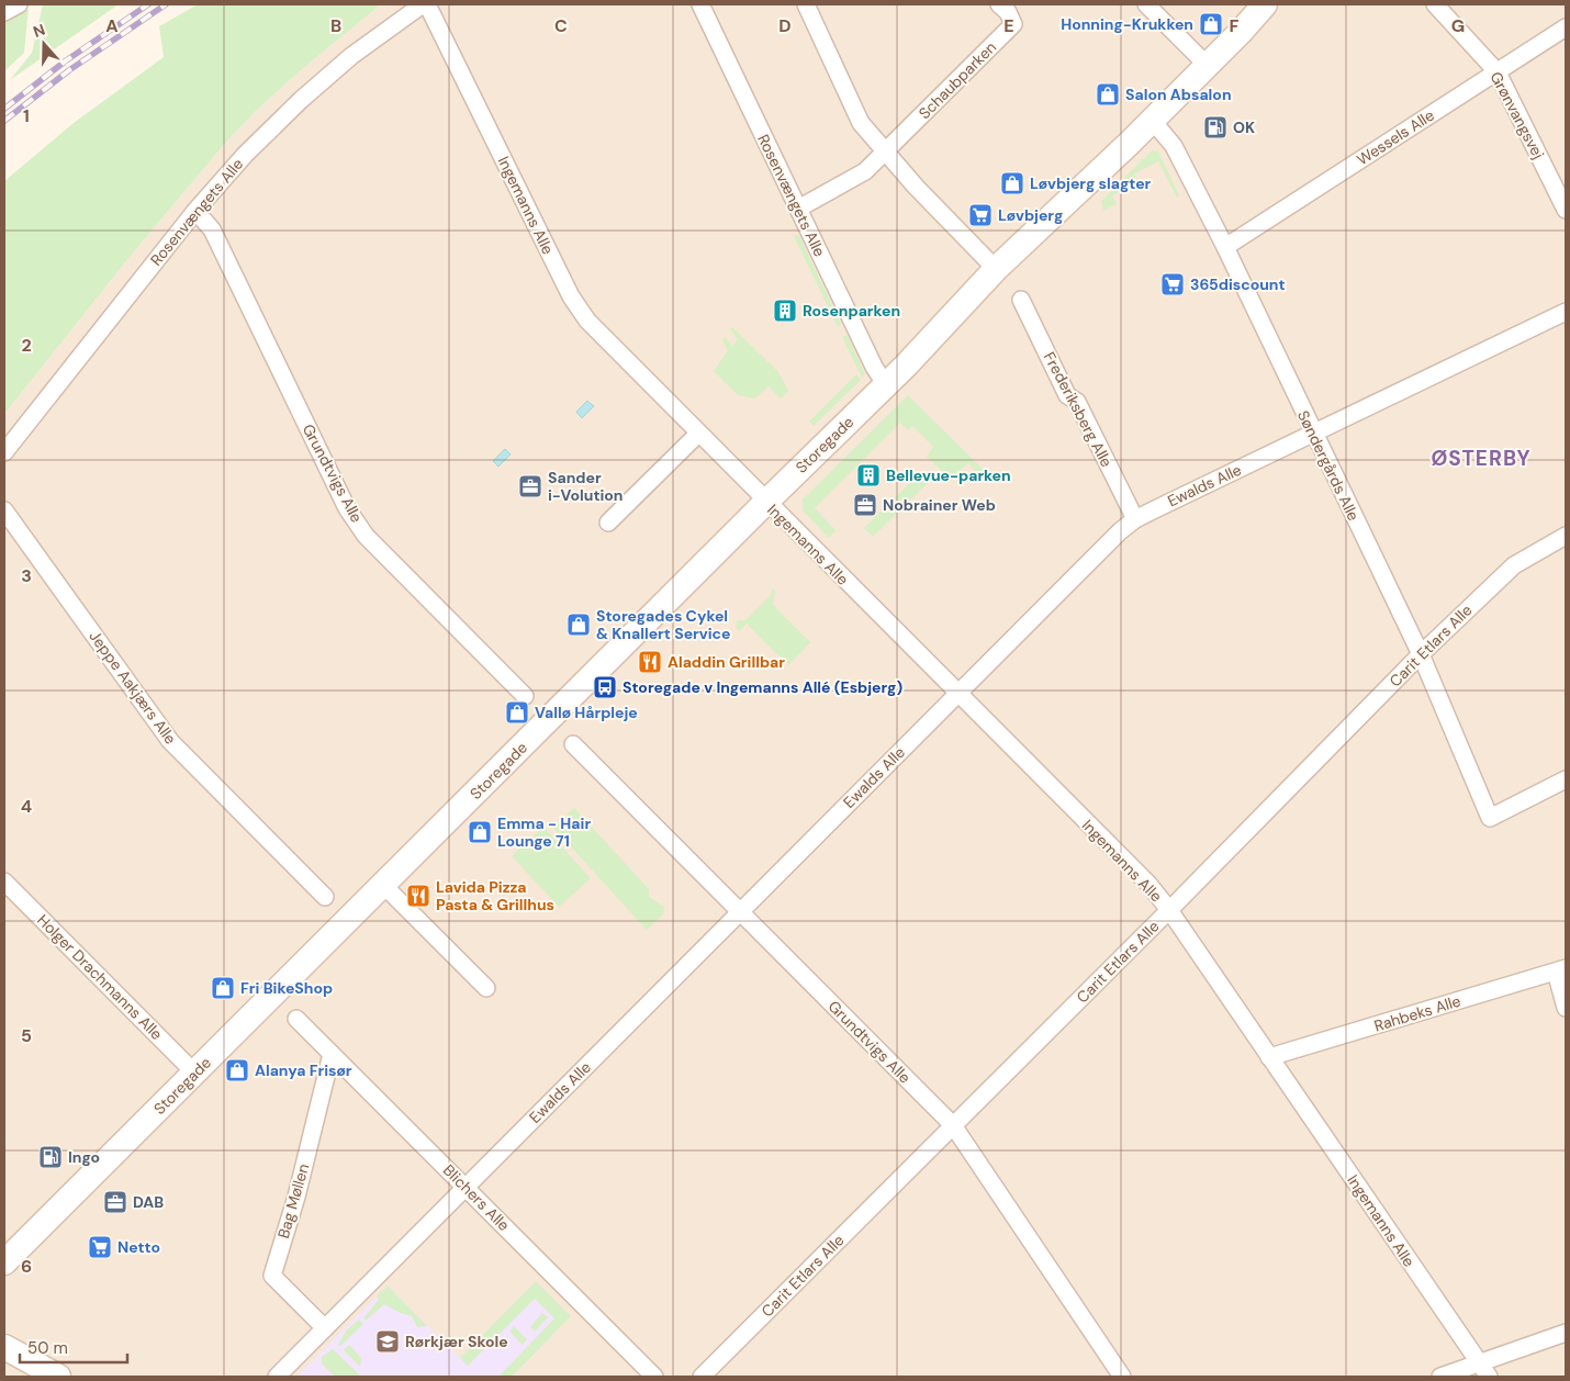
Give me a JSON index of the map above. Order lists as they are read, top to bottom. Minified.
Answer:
{"streets":{"street":["Schaubparken","Grønvangsvej","Wessels Alle","Rosenvængets Alle","Ingemanns Alle","Frederiksberg Alle","Storegade","Søndergårds Alle","Grundtvigs Alle","Ewalds Alle","Carit Etlars Alle","Jeppe Aakjærs Alle","Holger Drachmanns Alle","Rahbeks Alle","Blichers Alle","Bag Møllen"]},"crossings":[["Schaubparken","Rosenvængets Alle"],["Grønvangsvej","Wessels Alle"],["Wessels Alle","Søndergårds Alle"],["Rosenvængets Alle","Storegade"],["Rosenvængets Alle","Grundtvigs Alle"],["Ingemanns Alle","Storegade"],["Ingemanns Alle","Ewalds Alle"],["Ingemanns Alle","Carit Etlars Alle"],["Ingemanns Alle","Rahbeks Alle"],["Frederiksberg Alle","Ewalds Alle"],["Storegade","Søndergårds Alle"],["Storegade","Holger Drachmanns Alle"],["Søndergårds Alle","Ewalds Alle"],["Søndergårds Alle","Carit Etlars Alle"],["Grundtvigs Alle","Ewalds Alle"],["Grundtvigs Alle","Carit Etlars Alle"],["Ewalds Alle","Blichers Alle"],["Ewalds Alle","Bag Møllen"],["Blichers Alle","Bag Møllen"]],"districts":["ØSTERBY"],"places":{"shop":["Honning-Krukken","Salon Absalon","Løvbjerg slagter","Storegades Cykel & Knallert Service","Vallø Hårpleje","Emma - Hair Lounge 71","Fri BikeShop","Alanya Frisør"],"fuel station":["OK","Ingo"],"supermarket":["Løvbjerg","365discount","Netto"],"building":["Rosenparken","Bellevue-parken"],"office":["Sander i-Volution","Nobrainer Web","DAB"],"restaurant":["Aladdin Grillbar","Lavida Pizza Pasta & Grillhus"],"bus stop":["Storegade v Ingemanns Allé (Esbjerg)"],"school or university":["Rørkjær Skole"]},"scale_bar":"50 m","north":"top","grid":{"columns":["A","B","C","D","E","F","G"],"rows":["1","2","3","4","5","6"]}}
